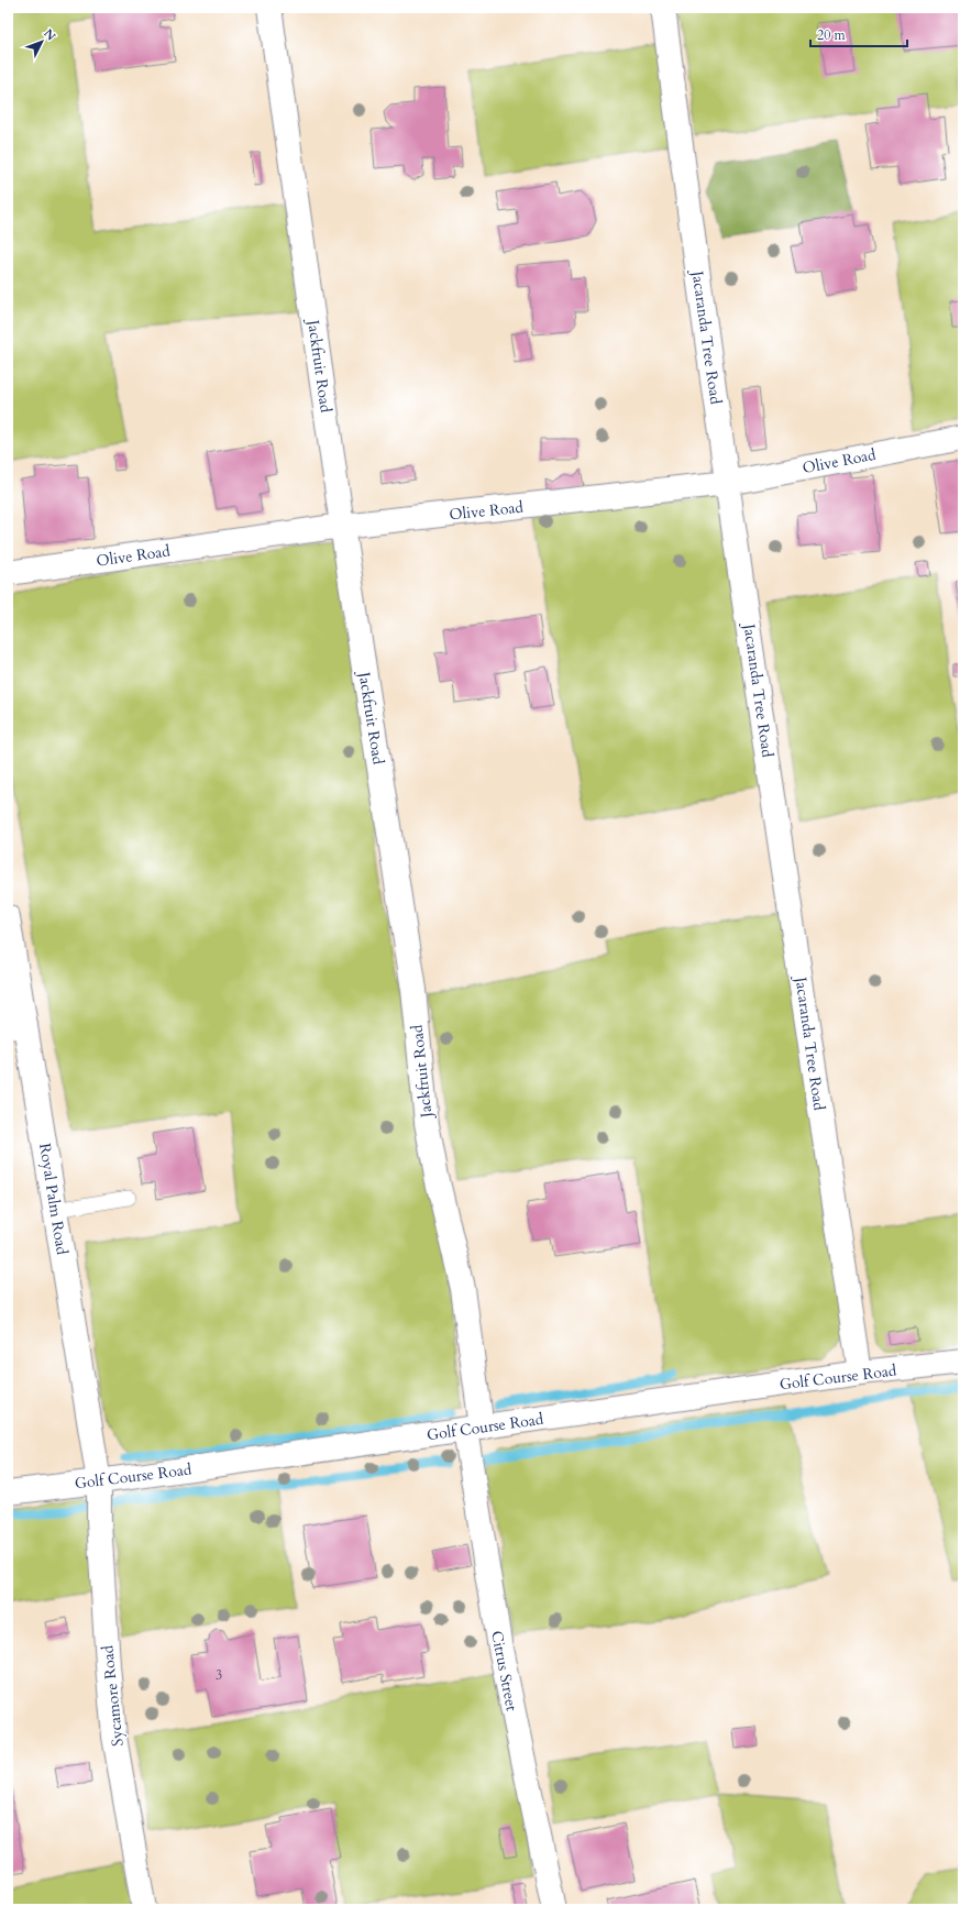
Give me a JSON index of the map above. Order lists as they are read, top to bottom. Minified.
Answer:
{"streets":{"street":["Jacaranda Tree Road","Jackfruit Road","Olive Road","Royal Palm Road","Golf Course Road","Citrus Street","Sycamore Road"]},"crossings":[["Jacaranda Tree Road","Olive Road"],["Jacaranda Tree Road","Golf Course Road"],["Jackfruit Road","Olive Road"],["Jackfruit Road","Golf Course Road"],["Jackfruit Road","Citrus Street"],["Royal Palm Road","Golf Course Road"],["Royal Palm Road","Sycamore Road"],["Golf Course Road","Citrus Street"],["Golf Course Road","Sycamore Road"]],"house_numbers":["3"],"scale_bar":"20 m","north":"top right"}
